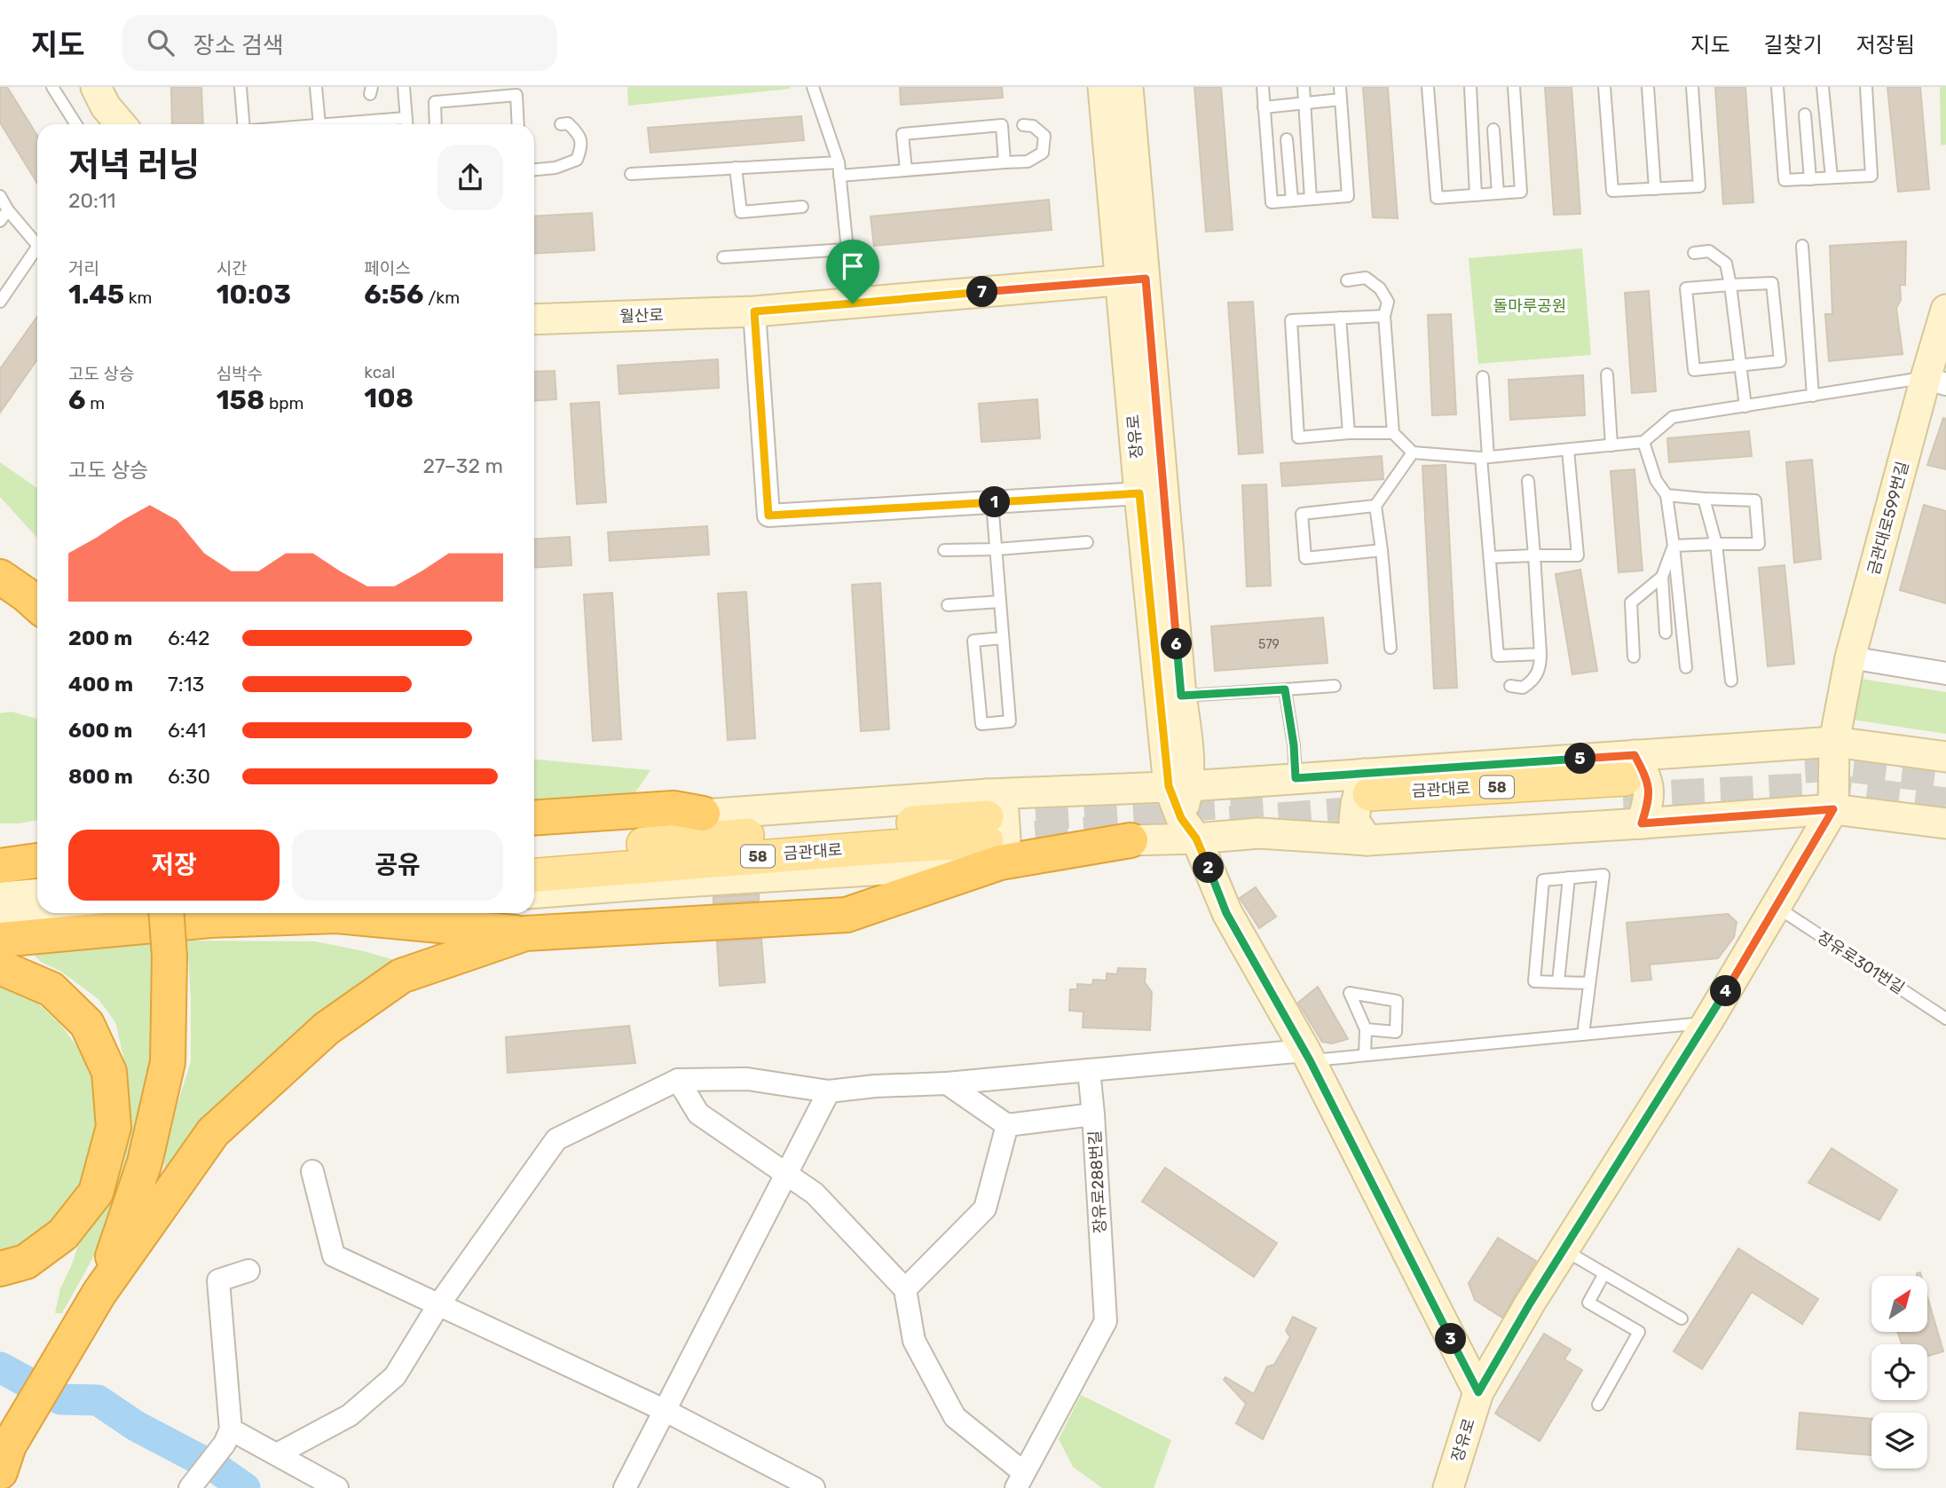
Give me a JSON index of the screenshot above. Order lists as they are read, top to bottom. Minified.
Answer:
{"streets":{"main road":["월산로","장유로","금관대로599번길","58","금관대로"],"street":["장유로288번길"],"lane":["장유로301번길"]},"crossings":[["월산로","장유로"],["장유로","금관대로599번길"],["장유로","장유로301번길"]],"parks":["돌마루공원"],"house_numbers":["579"],"north":"top right","page":{"header":"지도","search":"장소 검색","nav":["지도","길찾기","저장됨"],"heading":["저녁 러닝","20:11"],"stats":[["거리","1.45 km"],["시간","10:03"],["페이스","6:56 /km"],["고도 상승","6 m"],["심박수","158 bpm"],["kcal","108"]],"pins":["7","1","6","5","2","4","3"],"chart":["고도 상승","27–32 m"],"list":[{"name":"200 m","note":"6:42"},{"name":"400 m","note":"7:13"},{"name":"600 m","note":"6:41"},{"name":"800 m","note":"6:30"}],"buttons":["저장","공유"]}}
